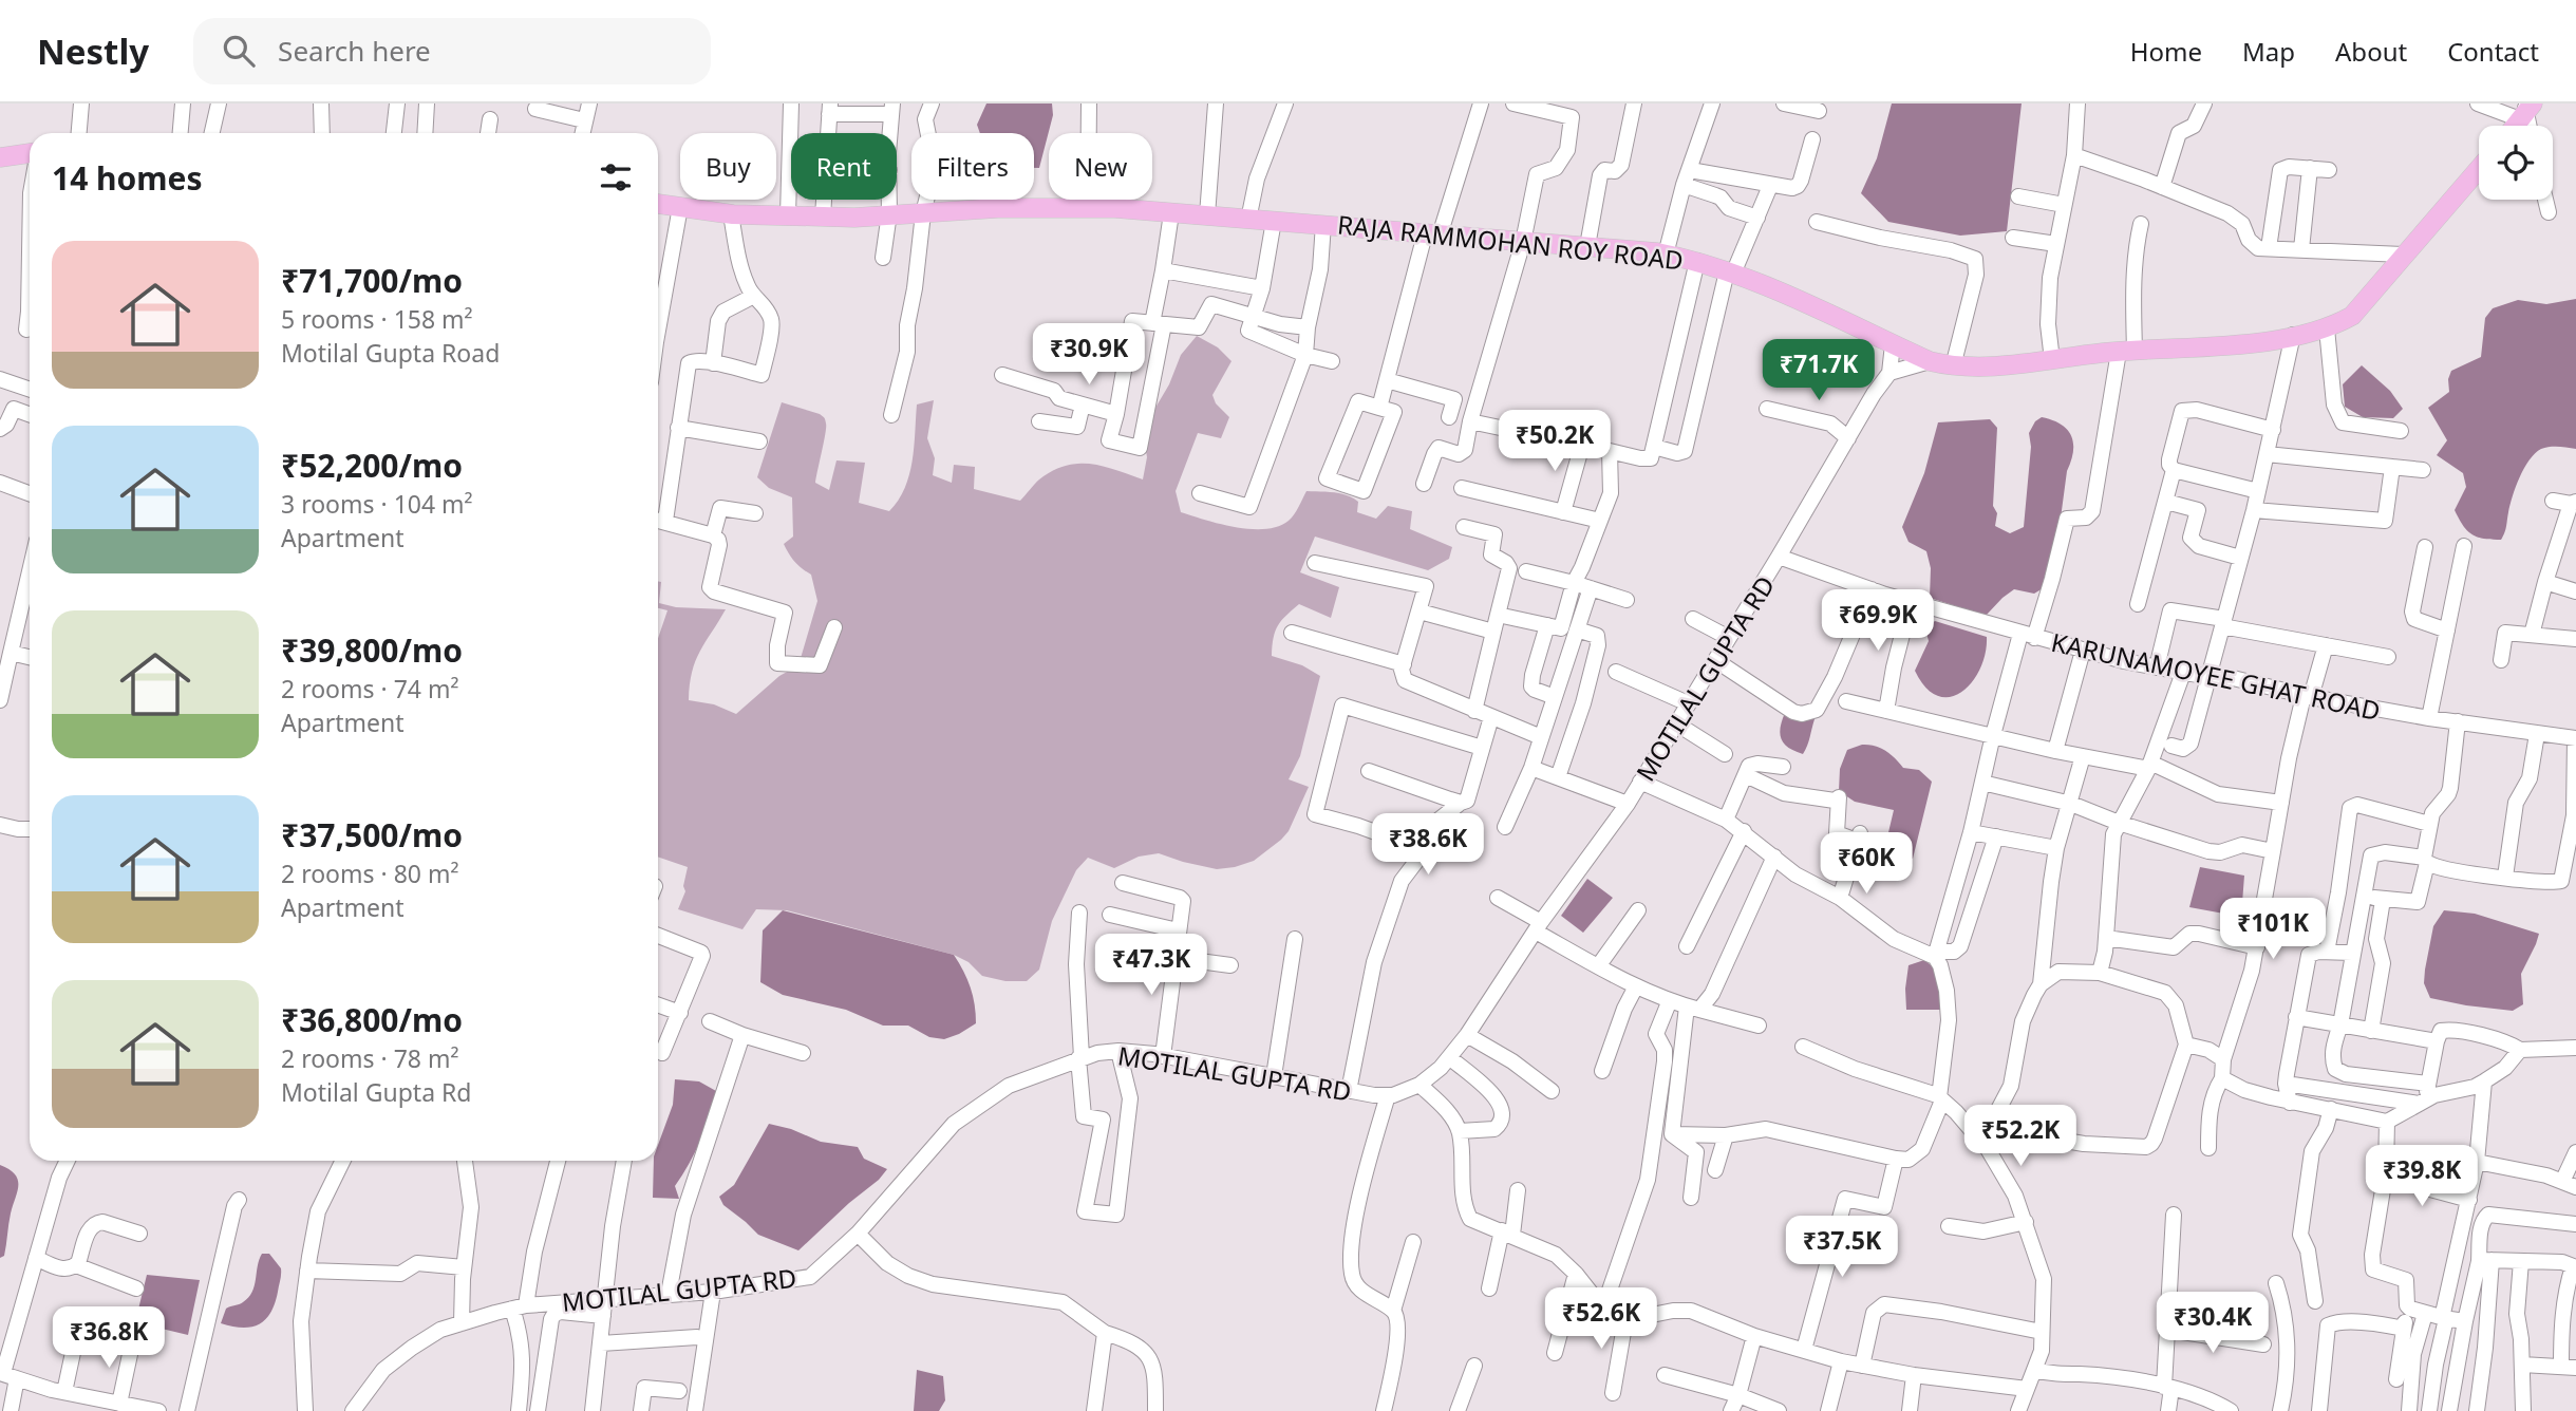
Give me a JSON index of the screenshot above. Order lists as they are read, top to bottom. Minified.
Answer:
{"streets":{"main road":["RAJA RAMMOHAN ROY ROAD"],"street":["KARUNAMOYEE GHAT ROAD","MOTILAL GUPTA RD"]},"crossings":[["KARUNAMOYEE GHAT ROAD","MOTILAL GUPTA RD"]],"page":{"header":"Nestly","search":"Search here","nav":["Home","Map","About","Contact"],"chip":["Buy","Rent","Filters","New"],"heading":"14 homes","list":[{"name":"₹71,700/mo","note":"5 rooms · 158 m² · Motilal Gupta Road"},{"name":"₹52,200/mo","note":"3 rooms · 104 m² · Apartment"},{"name":"₹39,800/mo","note":"2 rooms · 74 m² · Apartment"},{"name":"₹37,500/mo","note":"2 rooms · 80 m² · Apartment"},{"name":"₹36,800/mo","note":"2 rooms · 78 m² · Motilal Gupta Rd"}],"price":["₹30.9K","₹71.7K","₹50.2K","₹69.9K","₹38.6K","₹60K","₹101K","₹47.3K","₹52.2K","₹39.8K","₹37.5K","₹52.6K","₹30.4K","₹36.8K"]}}
